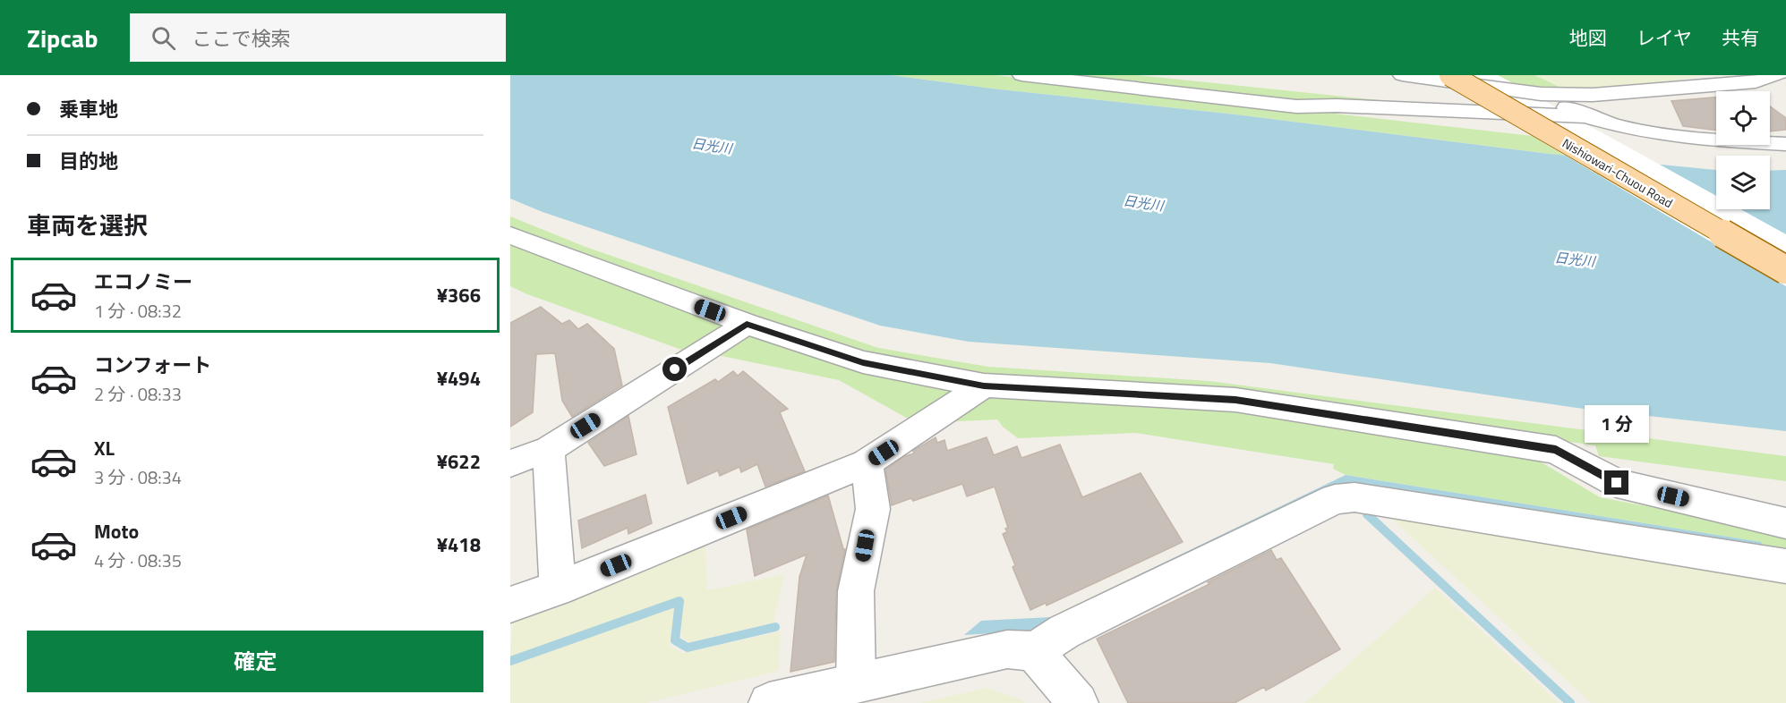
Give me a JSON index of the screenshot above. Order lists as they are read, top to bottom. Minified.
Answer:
{"streets":{"main road":["Nishiowari-Chuou Road"]},"water":["日光川"],"page":{"header":"Zipcab","search":"ここで検索","nav":["地図","レイヤ","共有"],"banner":["乗車地","目的地"],"heading":"車両を選択","list":[{"name":"エコノミー","note":"1 分 · 08:32","value":"¥366"},{"name":"コンフォート","note":"2 分 · 08:33","value":"¥494"},{"name":"XL","note":"3 分 · 08:34","value":"¥622"},{"name":"Moto","note":"4 分 · 08:35","value":"¥418"}],"bubble":"1 分","buttons":"確定"}}
